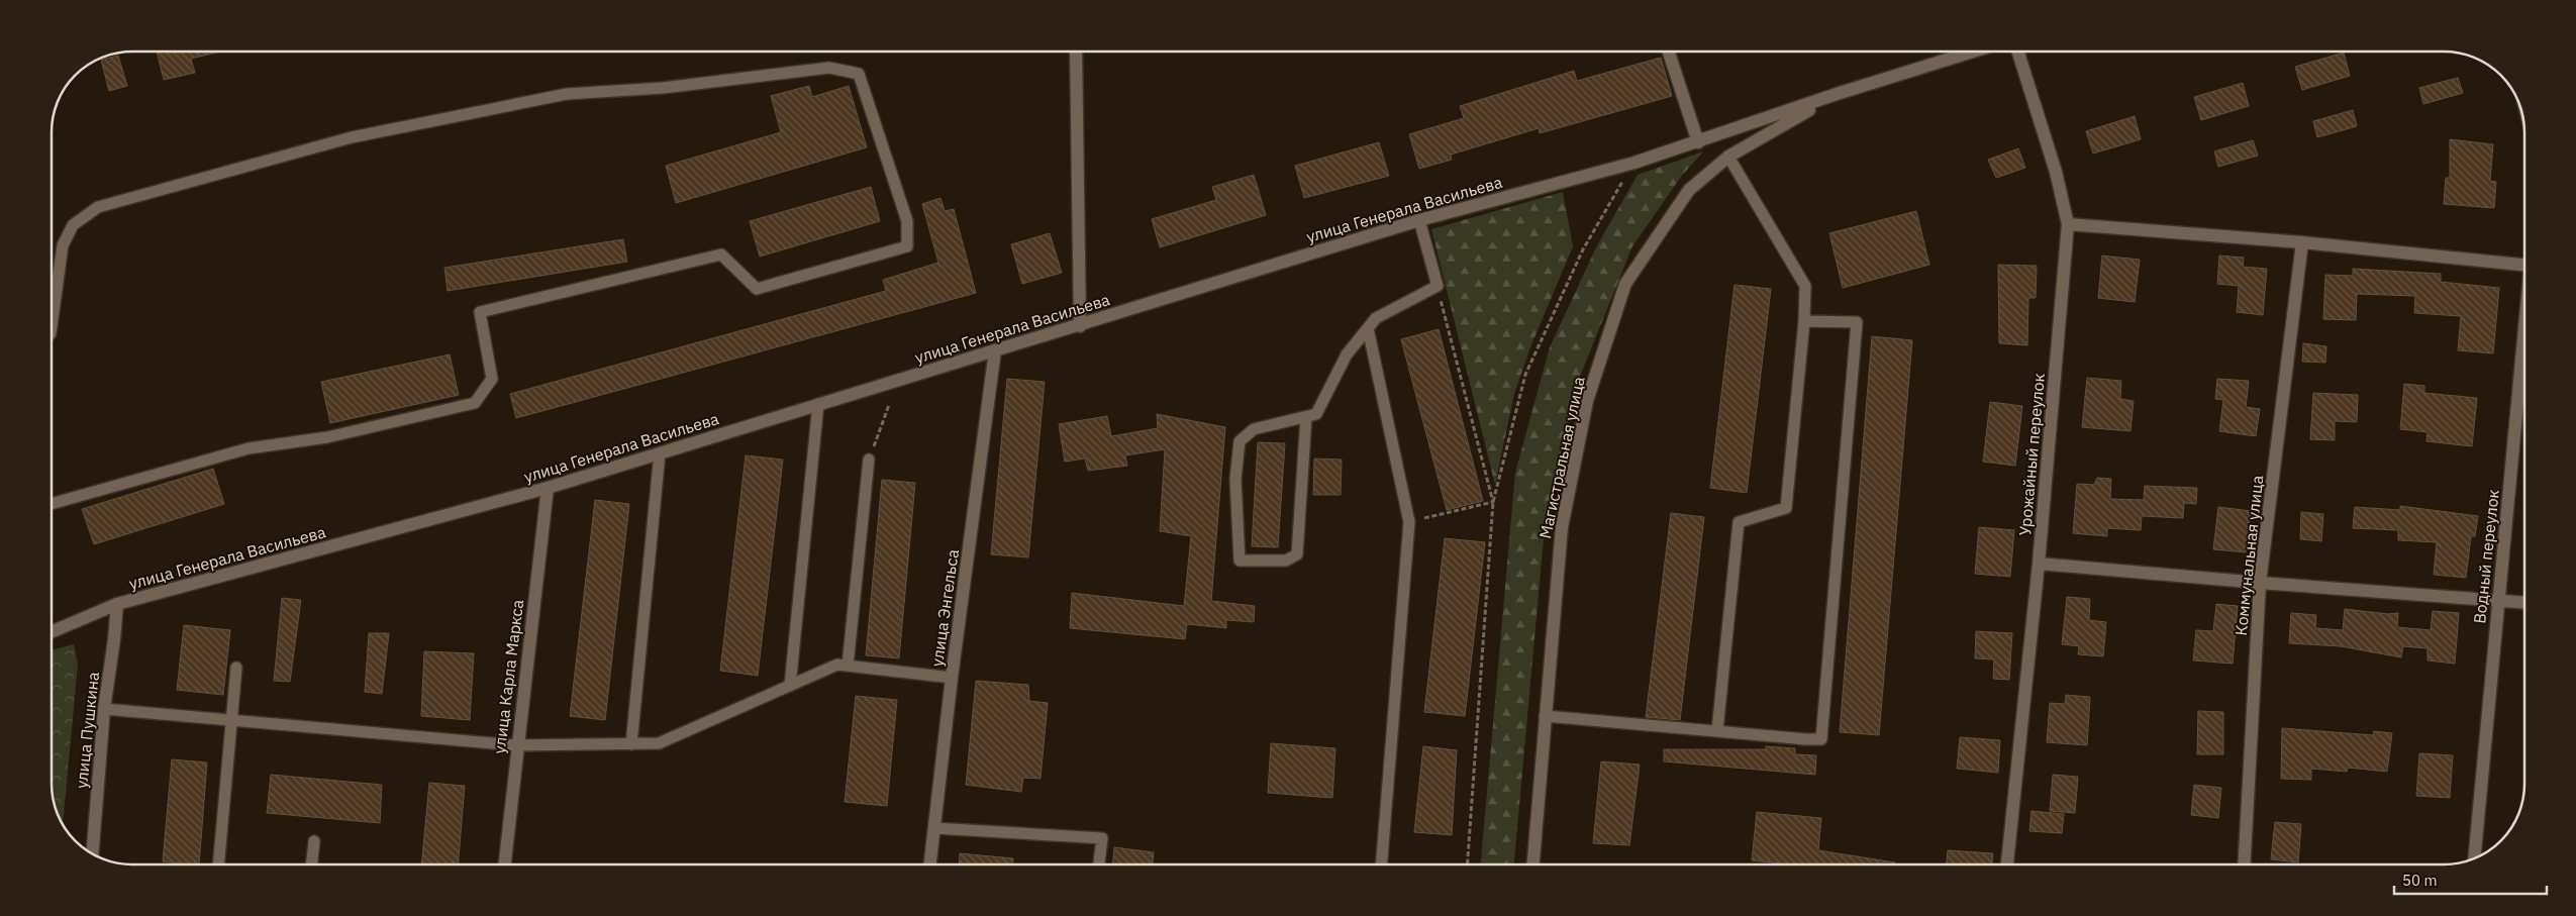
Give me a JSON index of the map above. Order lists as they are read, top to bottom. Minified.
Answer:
{"streets":{"street":["улица Генерала Васильева","Урожайный переулок","Магистральная улица","Коммунальная улица","Водный переулок","улица Энгельса","улица Карла Маркса","улица Пушкина"]},"crossings":[["улица Генерала Васильева","Магистральная улица"],["улица Генерала Васильева","улица Энгельса"],["улица Генерала Васильева","улица Карла Маркса"],["улица Генерала Васильева","улица Пушкина"]],"scale_bar":"50 m"}
